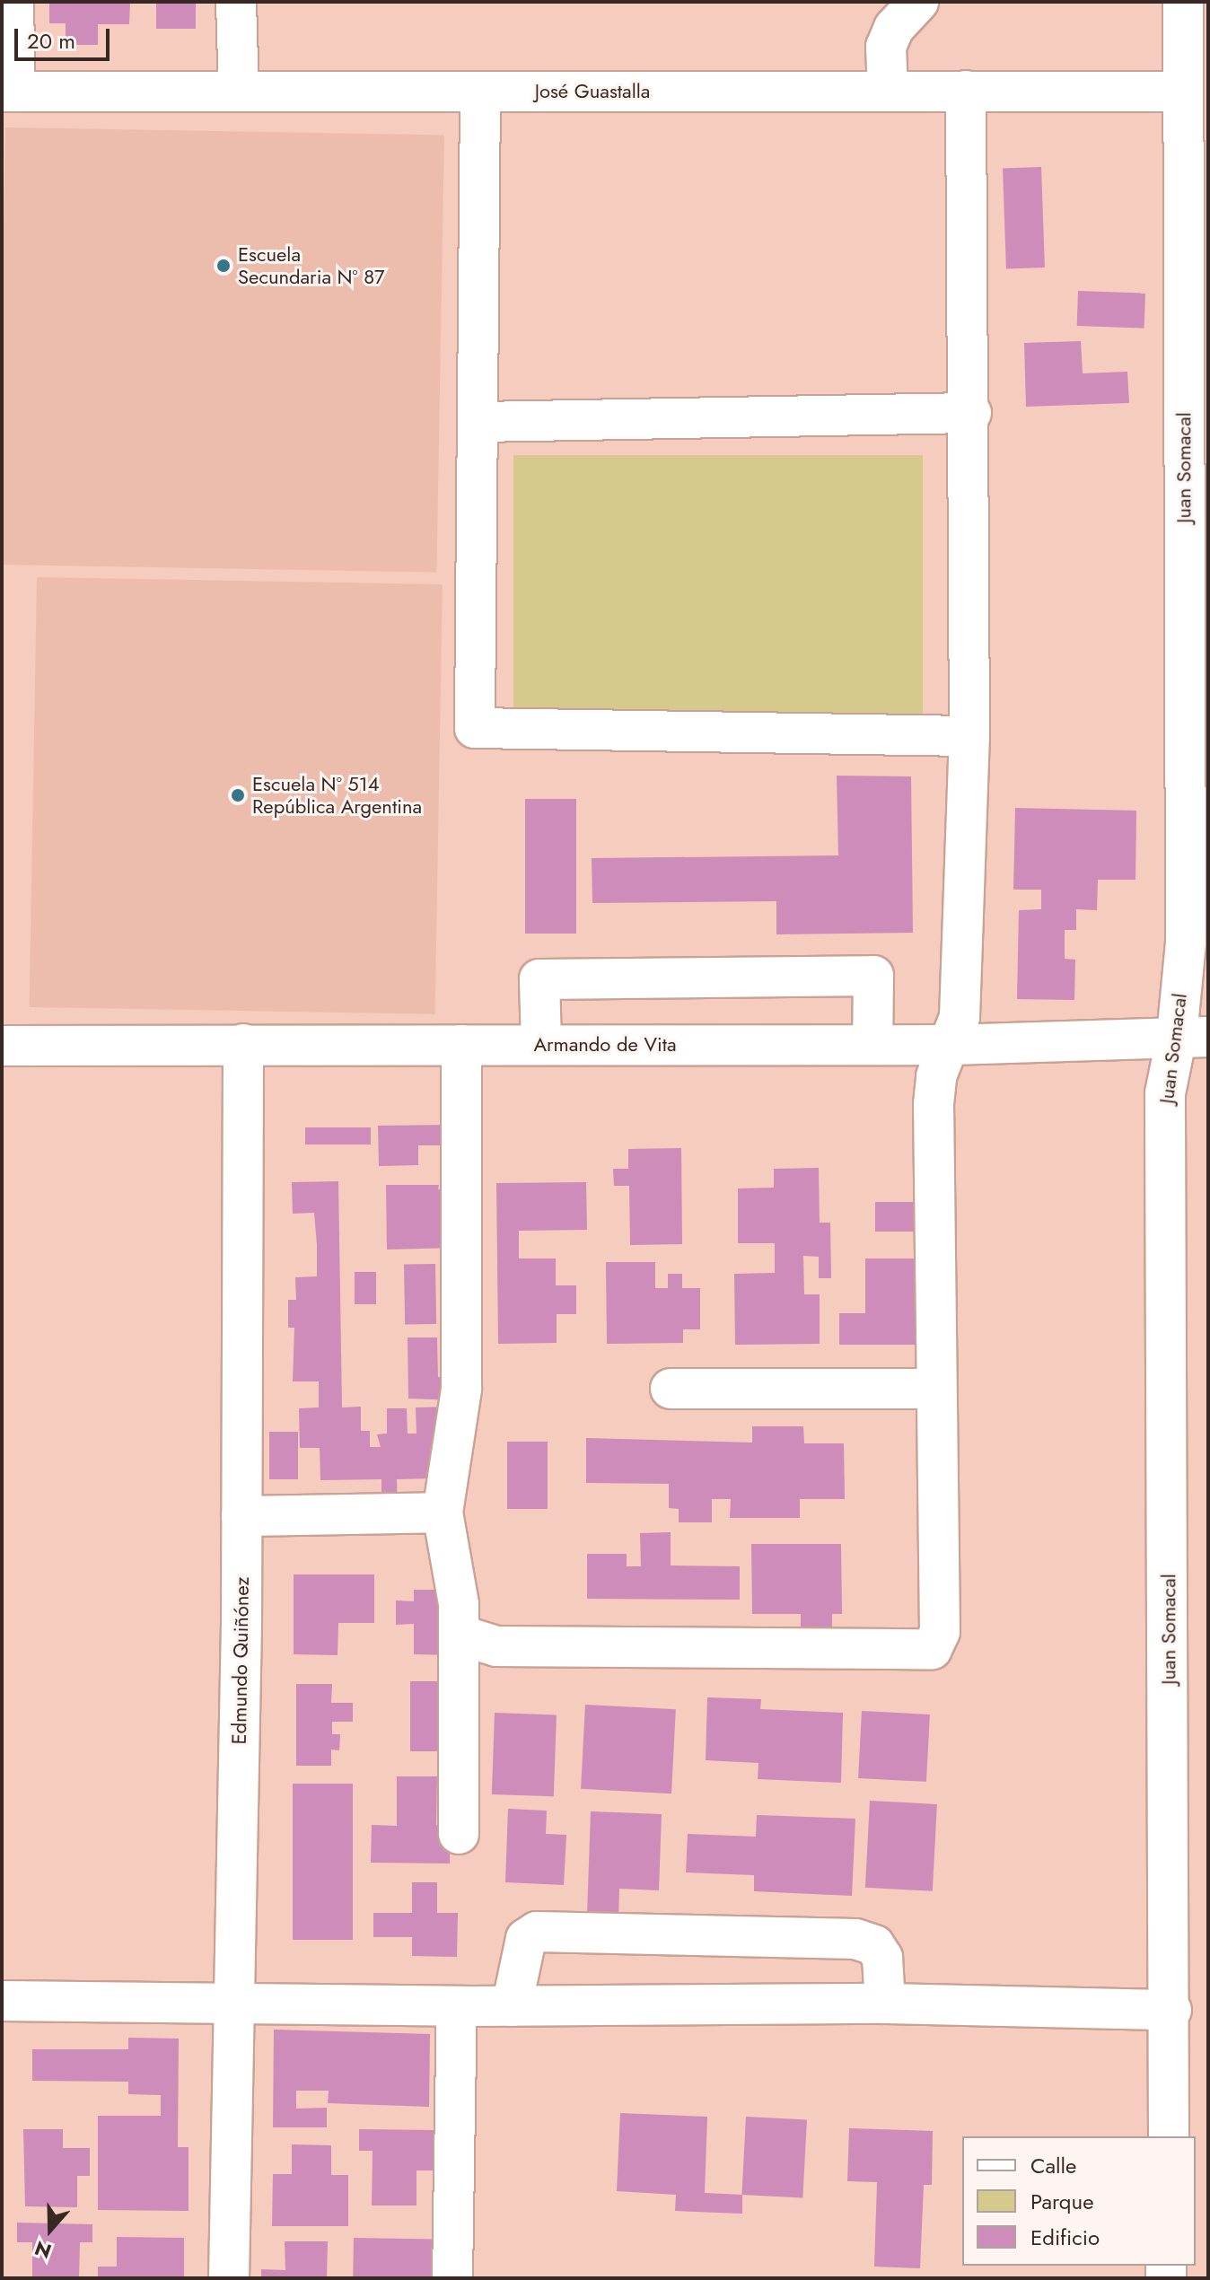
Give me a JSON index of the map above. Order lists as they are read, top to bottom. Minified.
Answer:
{"streets":{"street":["José Guastalla","Juan Somacal","Armando de Vita","Edmundo Quiñónez"]},"crossings":[["José Guastalla","Juan Somacal"],["Juan Somacal","Armando de Vita"],["Armando de Vita","Edmundo Quiñónez"]],"places":["Escuela Secundaria Nº 87","Escuela Nº 514 República Argentina"],"legend":["Calle","Parque","Edificio"],"scale_bar":"20 m","north":"bottom"}
